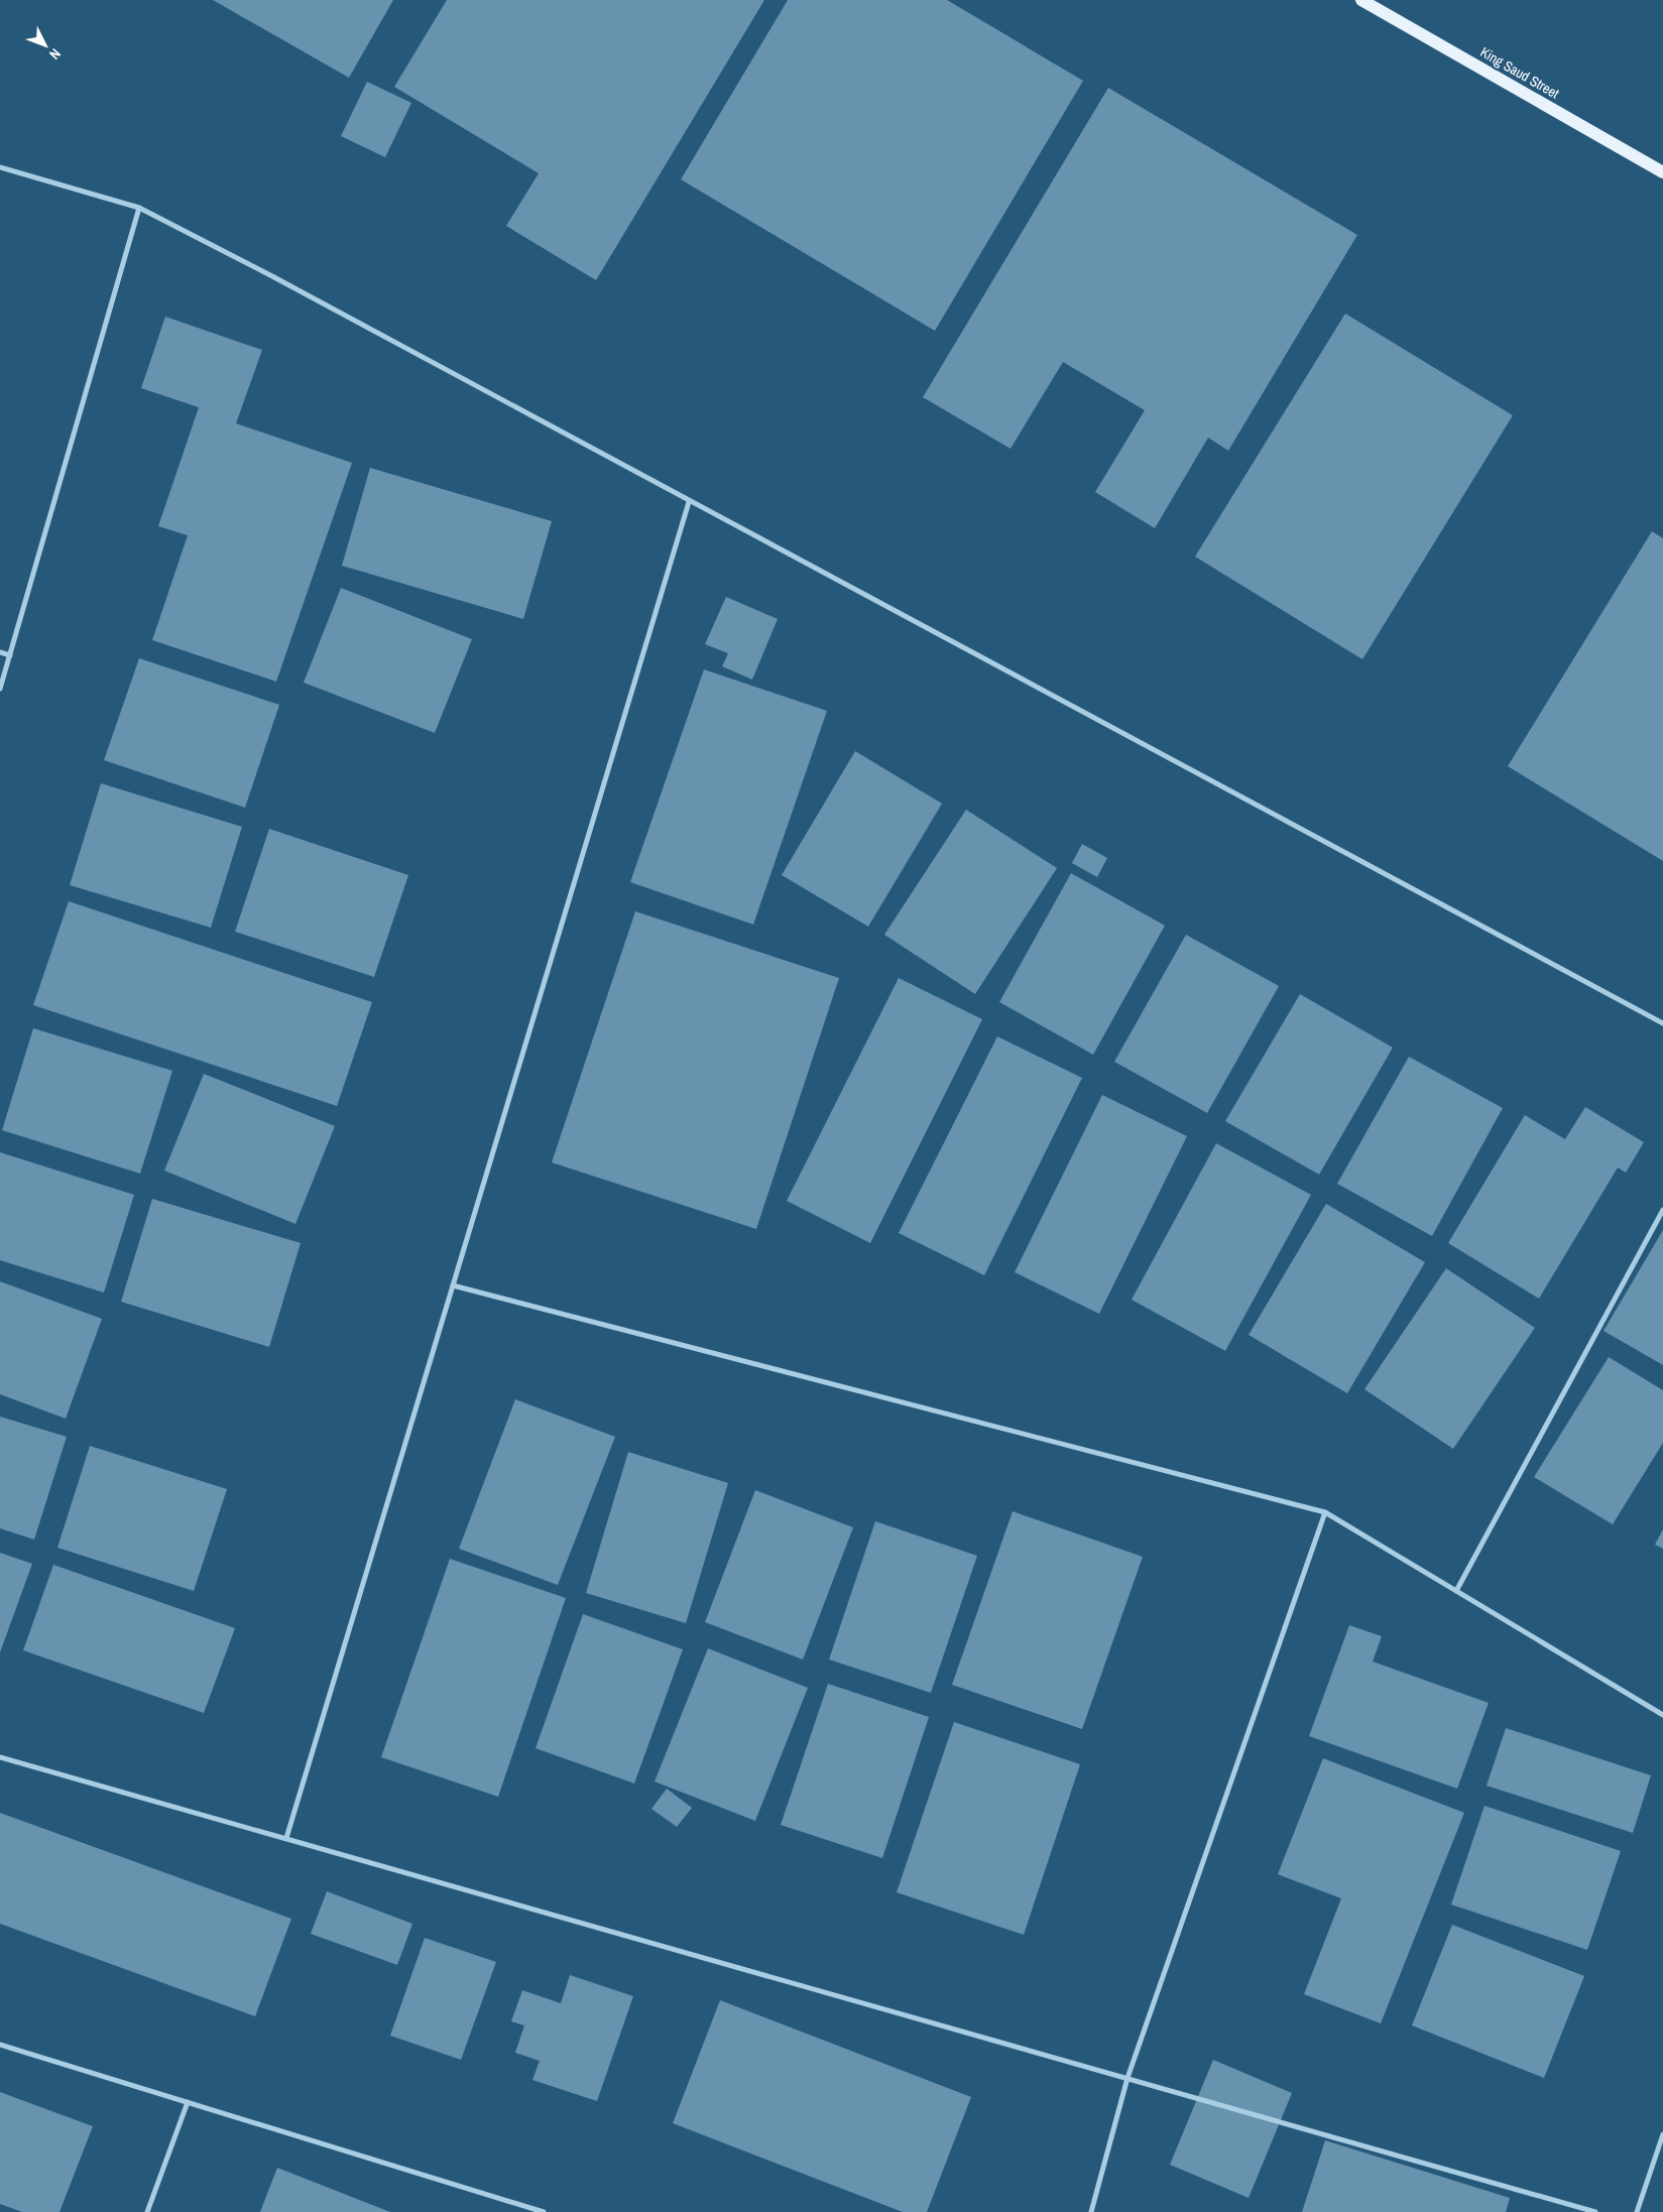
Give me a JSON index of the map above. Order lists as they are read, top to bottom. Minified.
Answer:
{"streets":{"main road":["King Saud Street"]},"north":"bottom right"}
